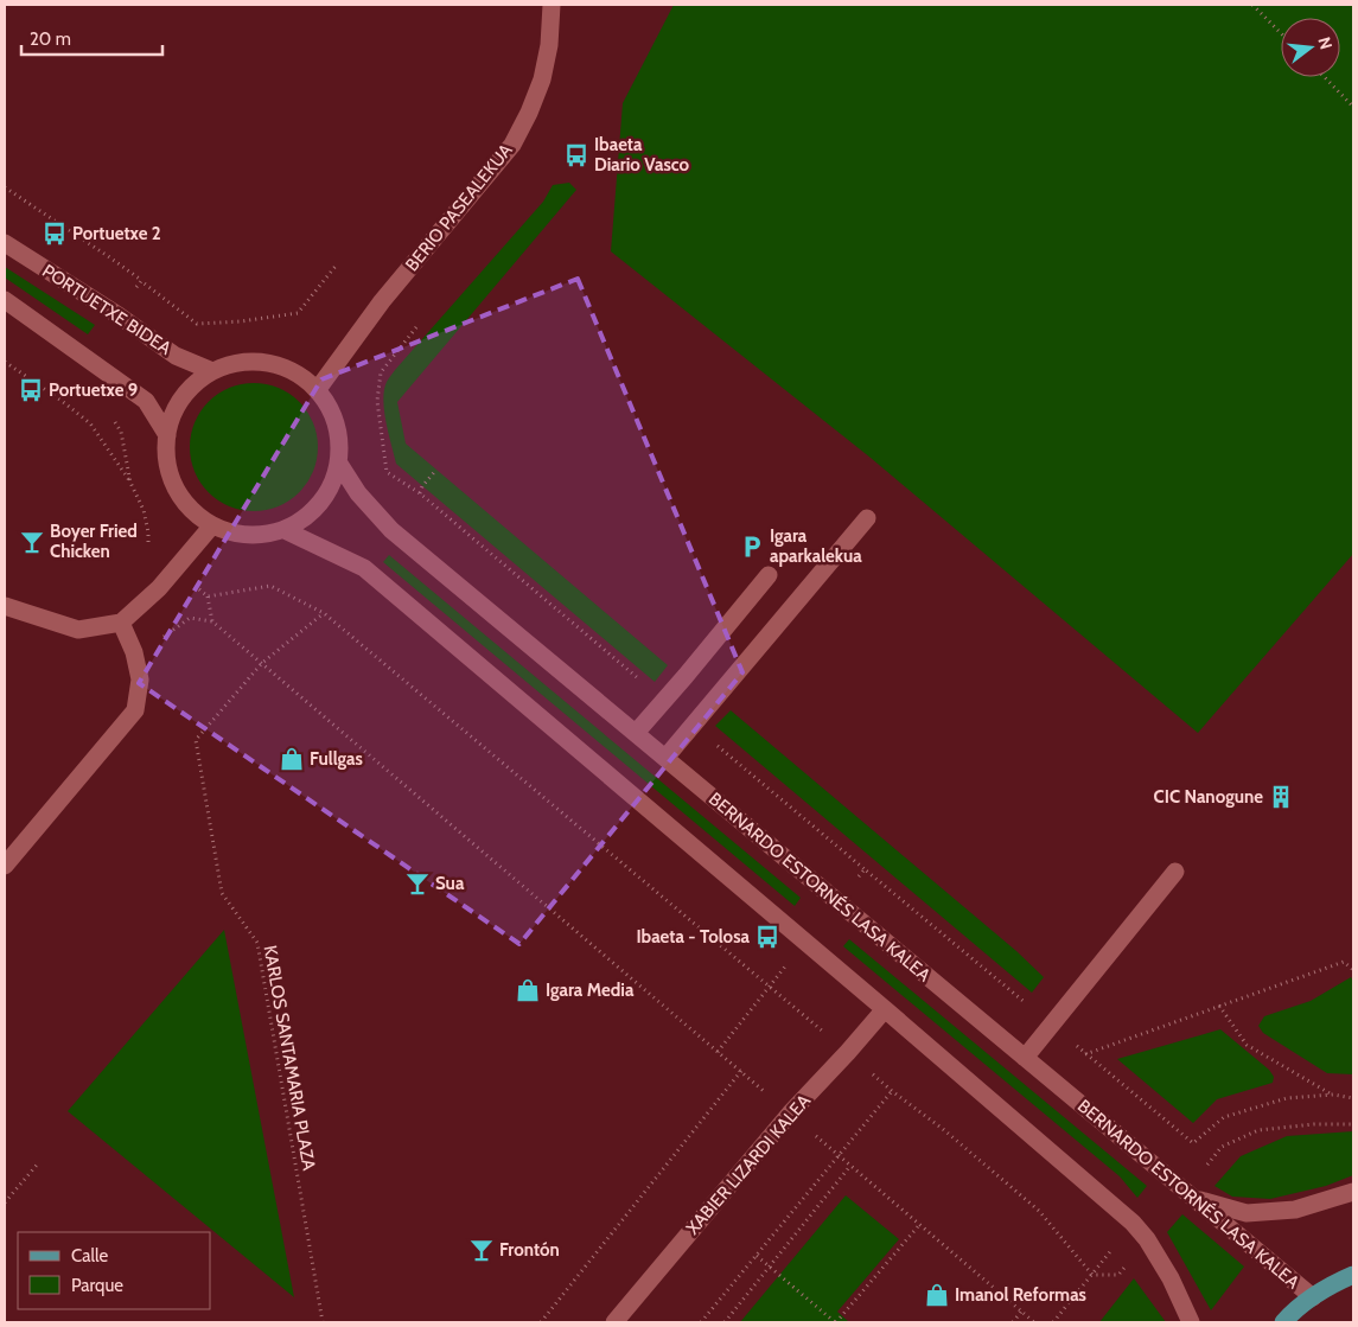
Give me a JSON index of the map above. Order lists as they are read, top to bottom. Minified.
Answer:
{"streets":{"street":["BERIO PASEALEKUA","PORTUETXE BIDEA","BERNARDO ESTORNÉS LASA KALEA","XABIER LIZARDI KALEA"],"path":["KARLOS SANTAMARIA PLAZA"]},"crossings":[["BERIO PASEALEKUA","PORTUETXE BIDEA"],["BERIO PASEALEKUA","BERNARDO ESTORNÉS LASA KALEA"],["PORTUETXE BIDEA","BERNARDO ESTORNÉS LASA KALEA"]],"places":{"bus stop":["Ibaeta Diario Vasco","Portuetxe 2","Portuetxe 9","Ibaeta - Tolosa"],"bar":["Boyer Fried Chicken","Sua","Frontón"],"parking":["Igara aparkalekua"],"shop":["Fullgas","Igara Media","Imanol Reformas"],"building":["CIC Nanogune"]},"legend":["Calle","Parque"],"scale_bar":"20 m","north":"right"}
